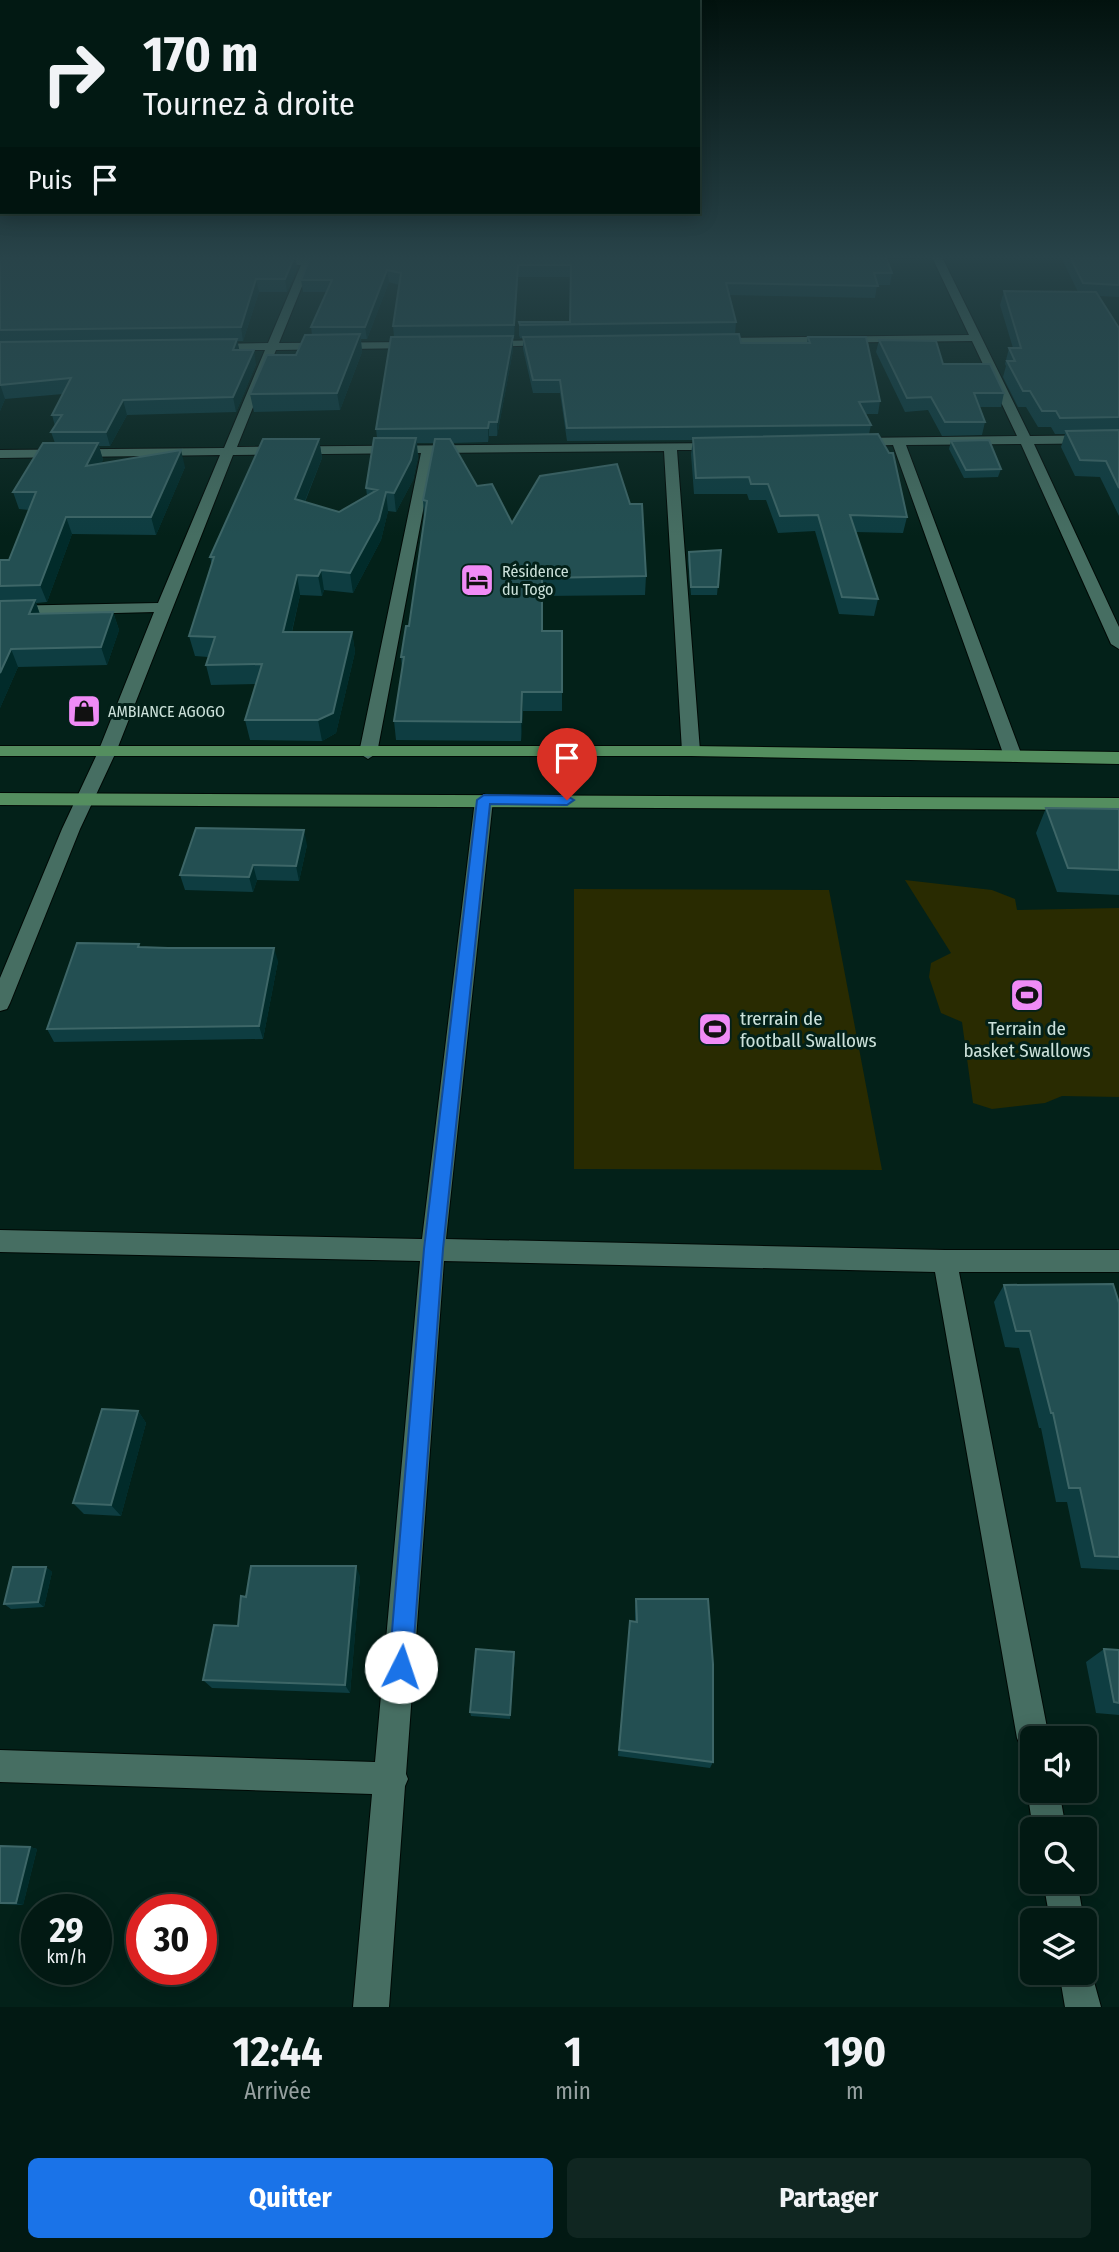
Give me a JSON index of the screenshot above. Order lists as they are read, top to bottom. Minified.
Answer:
{"places":{"hotel":["Résidence du Togo"],"shop":["AMBIANCE AGOGO"],"sports":["Terrain de basket Swallows","trerrain de football Swallows"]},"page":{"turn":["170 m","Tournez à droite"],"then":"Puis","speed":"29 km/h","limit":"30","eta":["12:44","Arrivée","1","min","190","m"],"buttons":["Quitter","Partager"]}}
